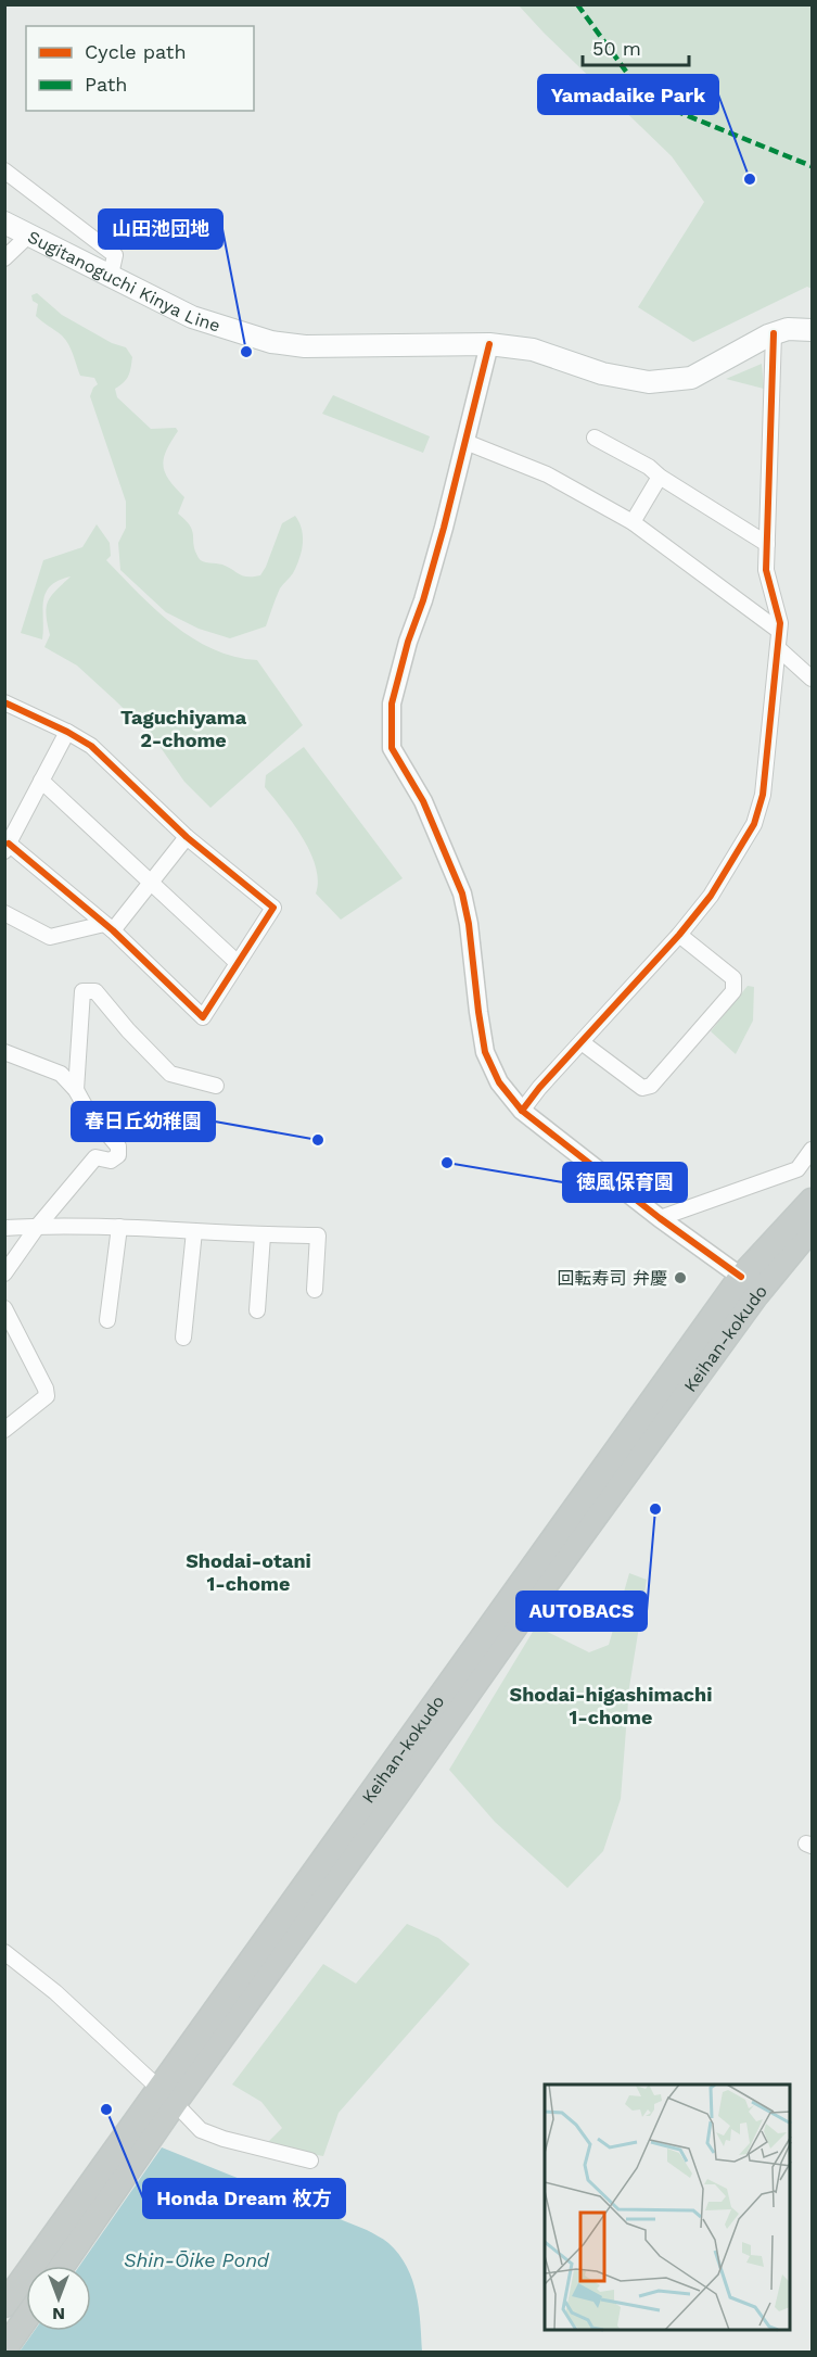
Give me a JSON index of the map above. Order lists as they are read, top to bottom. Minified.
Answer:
{"streets":{"highway":["Keihan-kokudo"],"main road":["Sugitanoguchi Kinya Line"]},"districts":["Taguchiyama 2-chome","Shodai-otani 1-chome","Shodai-higashimachi 1-chome"],"water":["Shin-Ōike Pond"],"places":["Yamadaike Park","山田池団地","春日丘幼稚園","徳風保育園","回転寿司 弁慶","AUTOBACS","Honda Dream 枚方"],"legend":["Cycle path","Path"],"scale_bar":"50 m","north":"bottom"}
